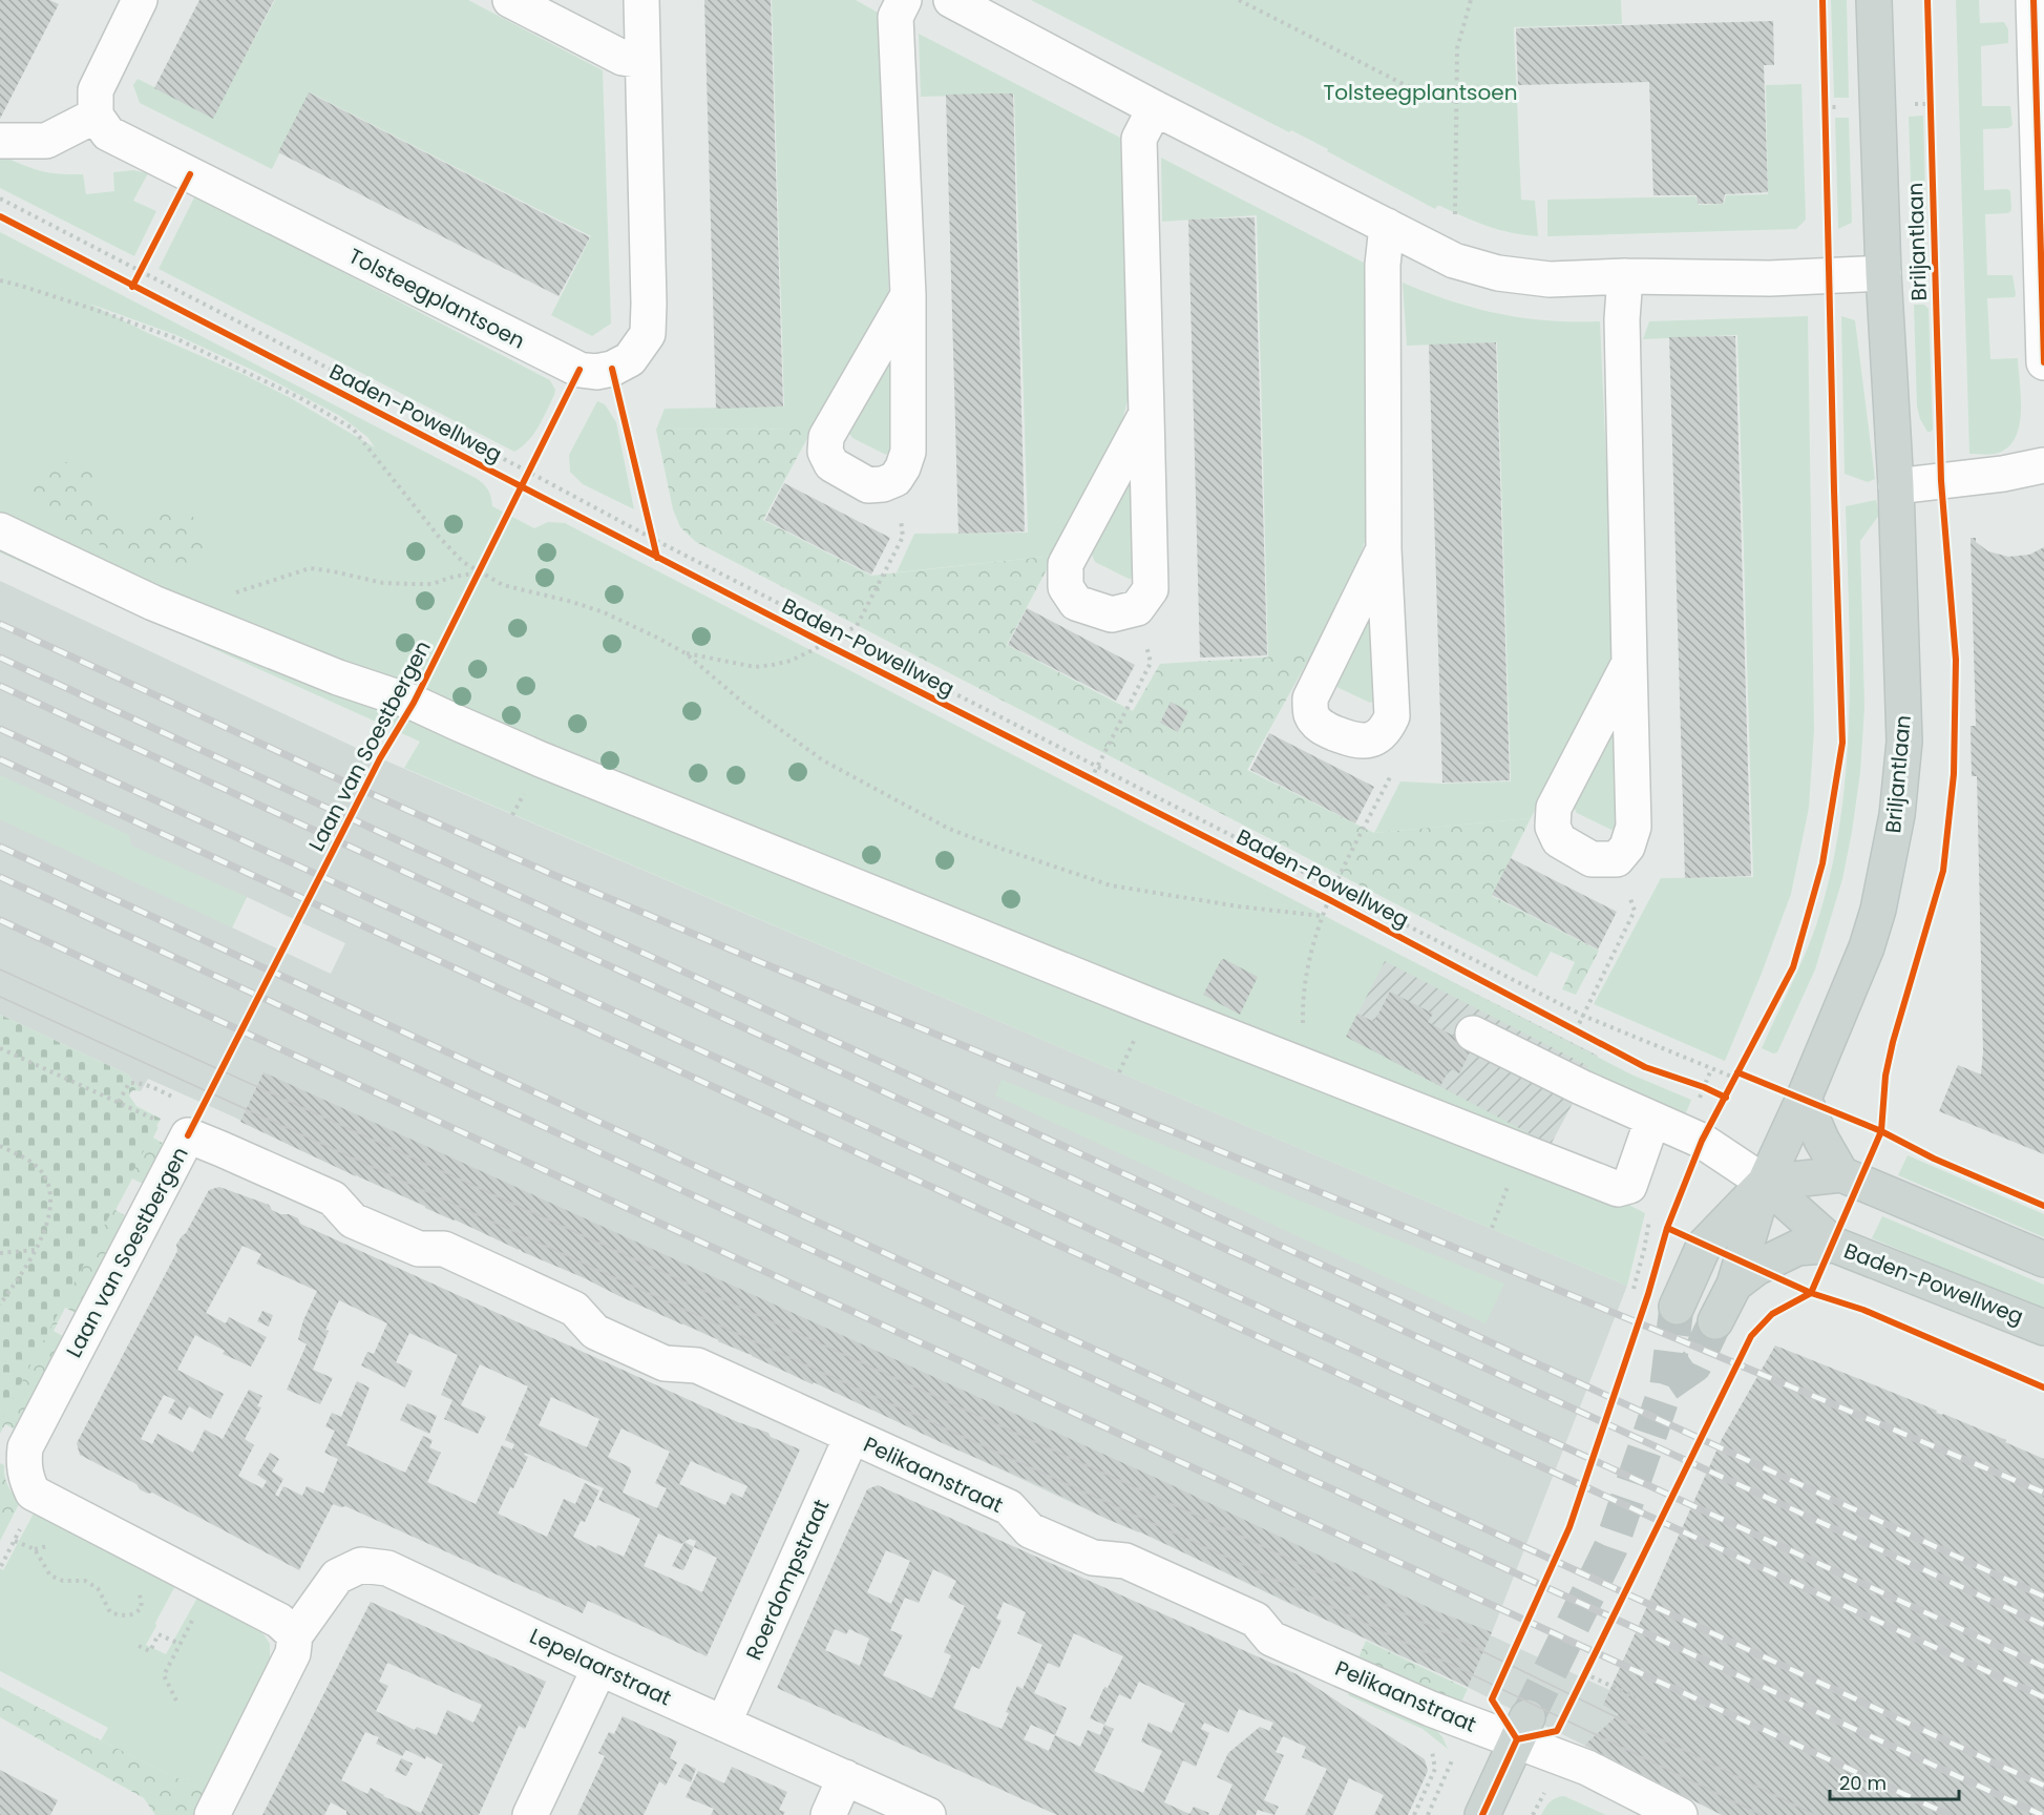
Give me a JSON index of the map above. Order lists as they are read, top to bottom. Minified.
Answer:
{"streets":{"main road":["Briljantlaan","Baden-Powellweg"],"street":["Tolsteegplantsoen","Laan van Soestbergen","Pelikaanstraat","Roerdompstraat","Lepelaarstraat"]},"crossings":[["Briljantlaan","Baden-Powellweg"],["Laan van Soestbergen","Pelikaanstraat"],["Laan van Soestbergen","Lepelaarstraat"],["Pelikaanstraat","Roerdompstraat"],["Roerdompstraat","Lepelaarstraat"]],"parks":["Tolsteegplantsoen"],"scale_bar":"20 m"}
